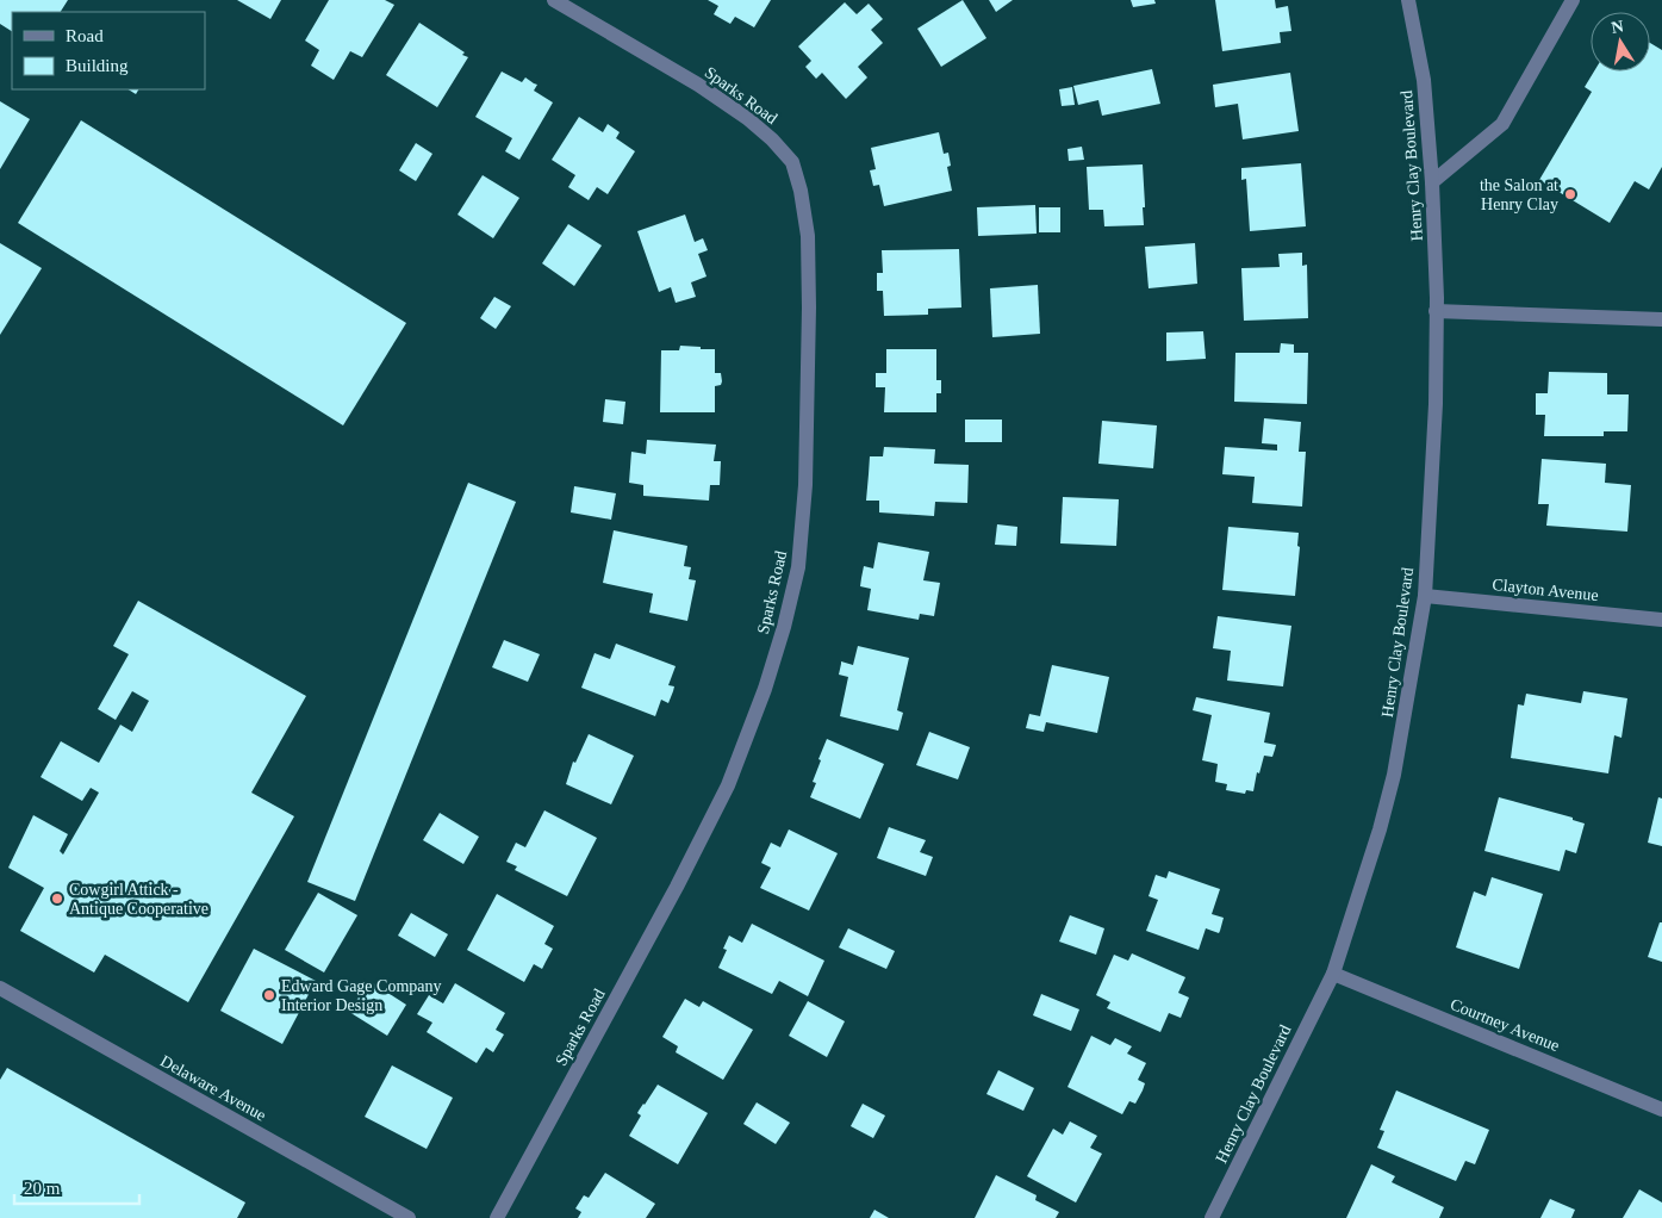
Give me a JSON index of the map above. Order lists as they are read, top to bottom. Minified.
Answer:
{"streets":{"street":["Sparks Road","Henry Clay Boulevard","Clayton Avenue","Courtney Avenue","Delaware Avenue"]},"crossings":[["Henry Clay Boulevard","Clayton Avenue"],["Henry Clay Boulevard","Courtney Avenue"]],"places":["the Salon at Henry Clay","Cowgirl Attick - Antique Cooperative","Edward Gage Company Interior Design"],"legend":["Road","Building"],"scale_bar":"20 m","north":"top"}
